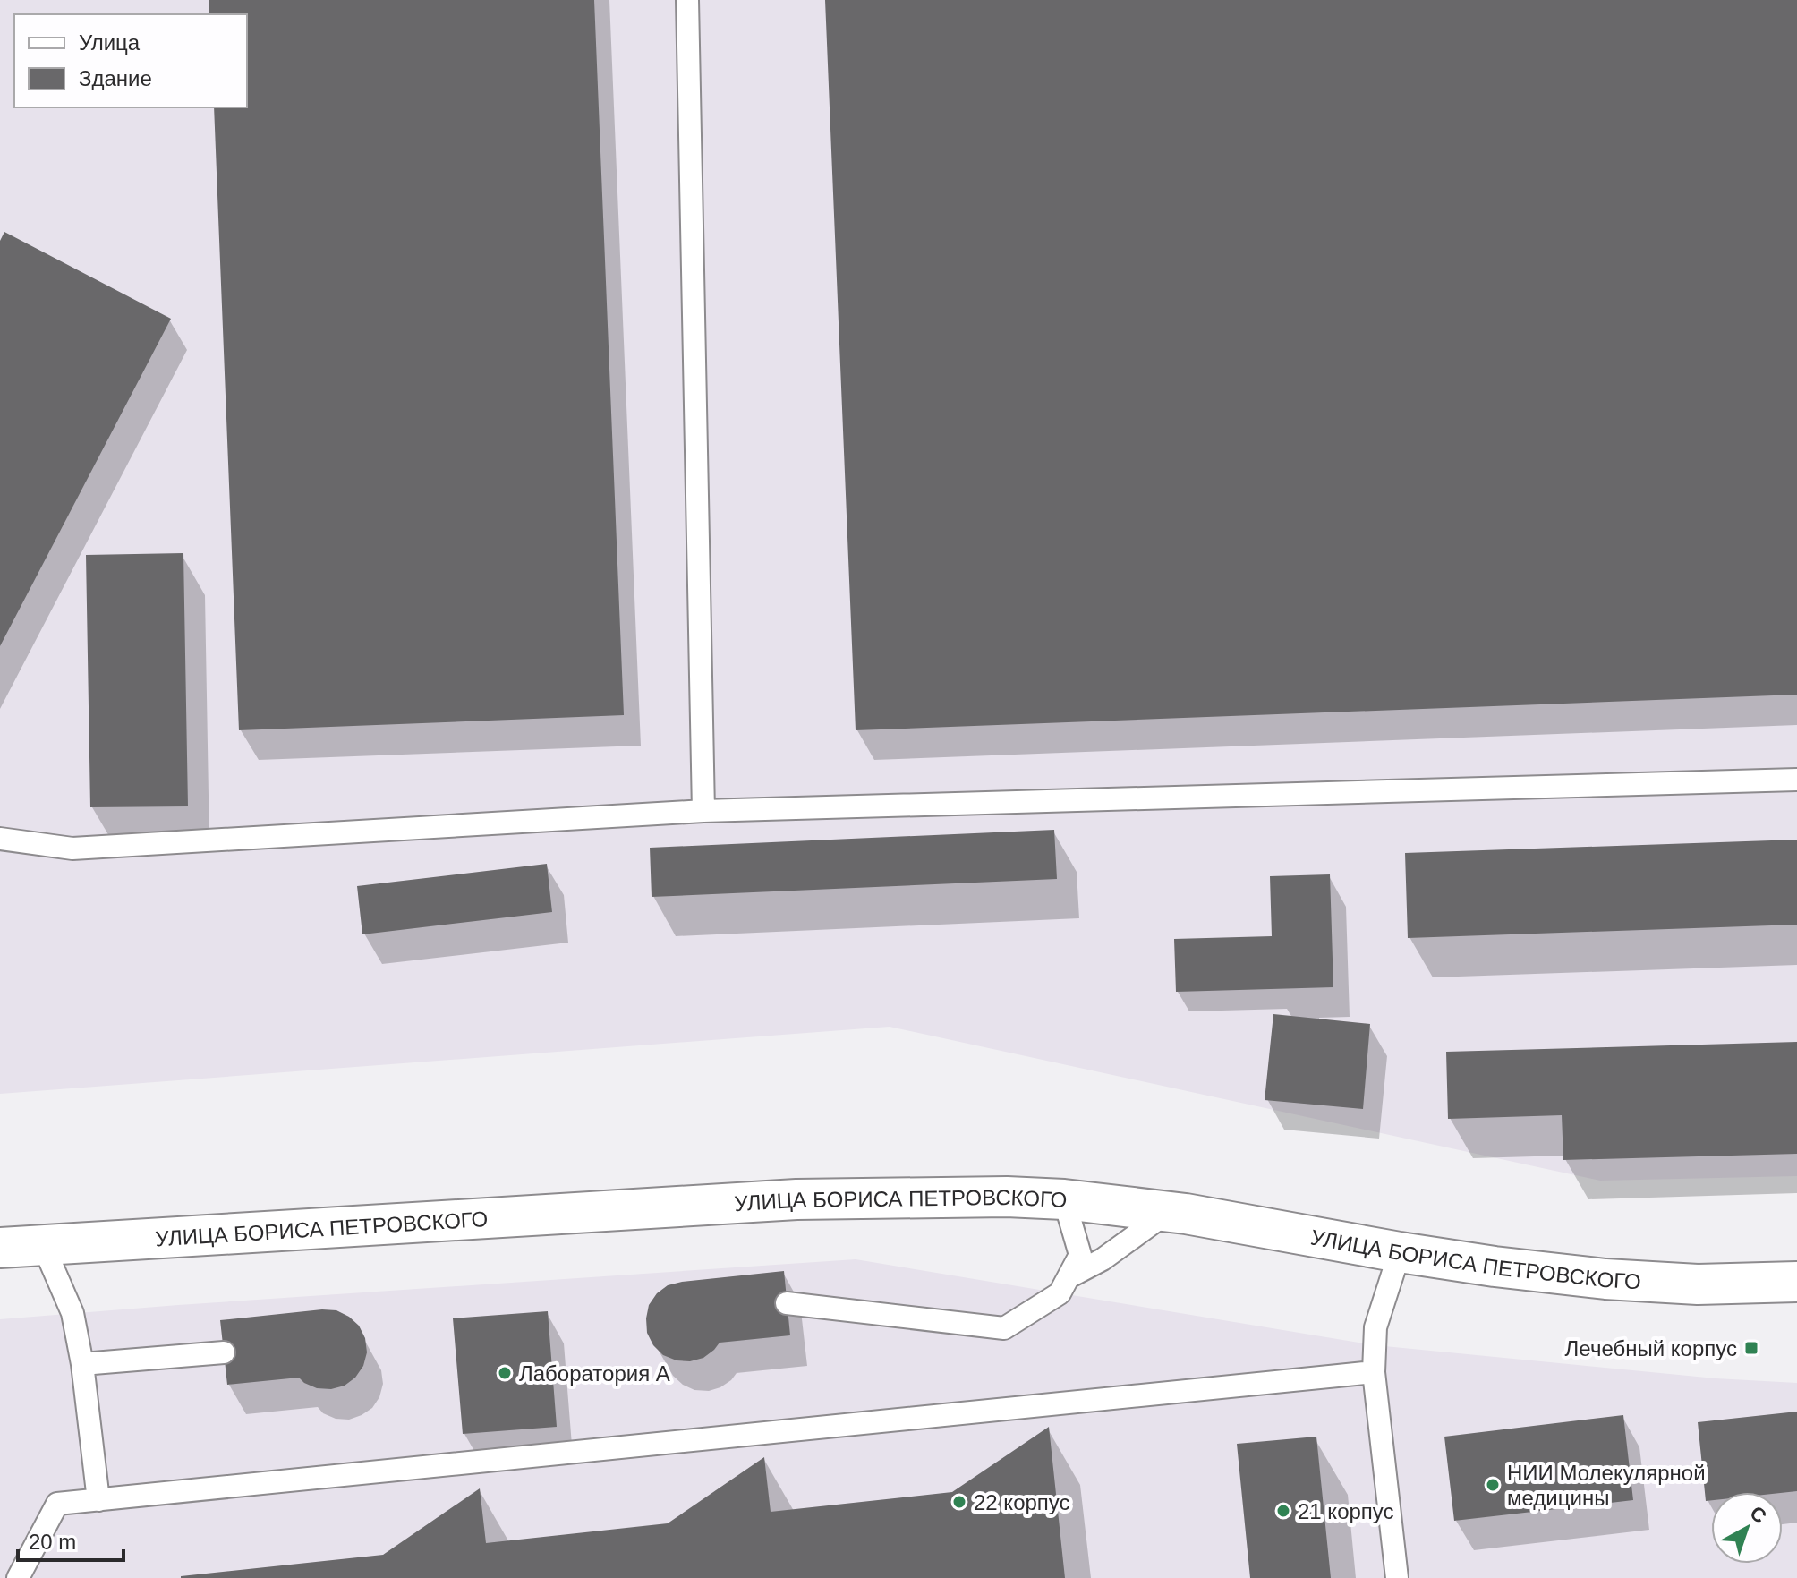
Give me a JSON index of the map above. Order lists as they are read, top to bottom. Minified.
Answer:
{"streets":{"street":["УЛИЦА БОРИСА ПЕТРОВСКОГО"]},"places":{"transit":["Лечебный корпус"],"other":["Лаборатория А","НИИ Молекулярной медицины","22 корпус","21 корпус"]},"legend":["Улица","Здание"],"scale_bar":"20 m","north":"top right"}
